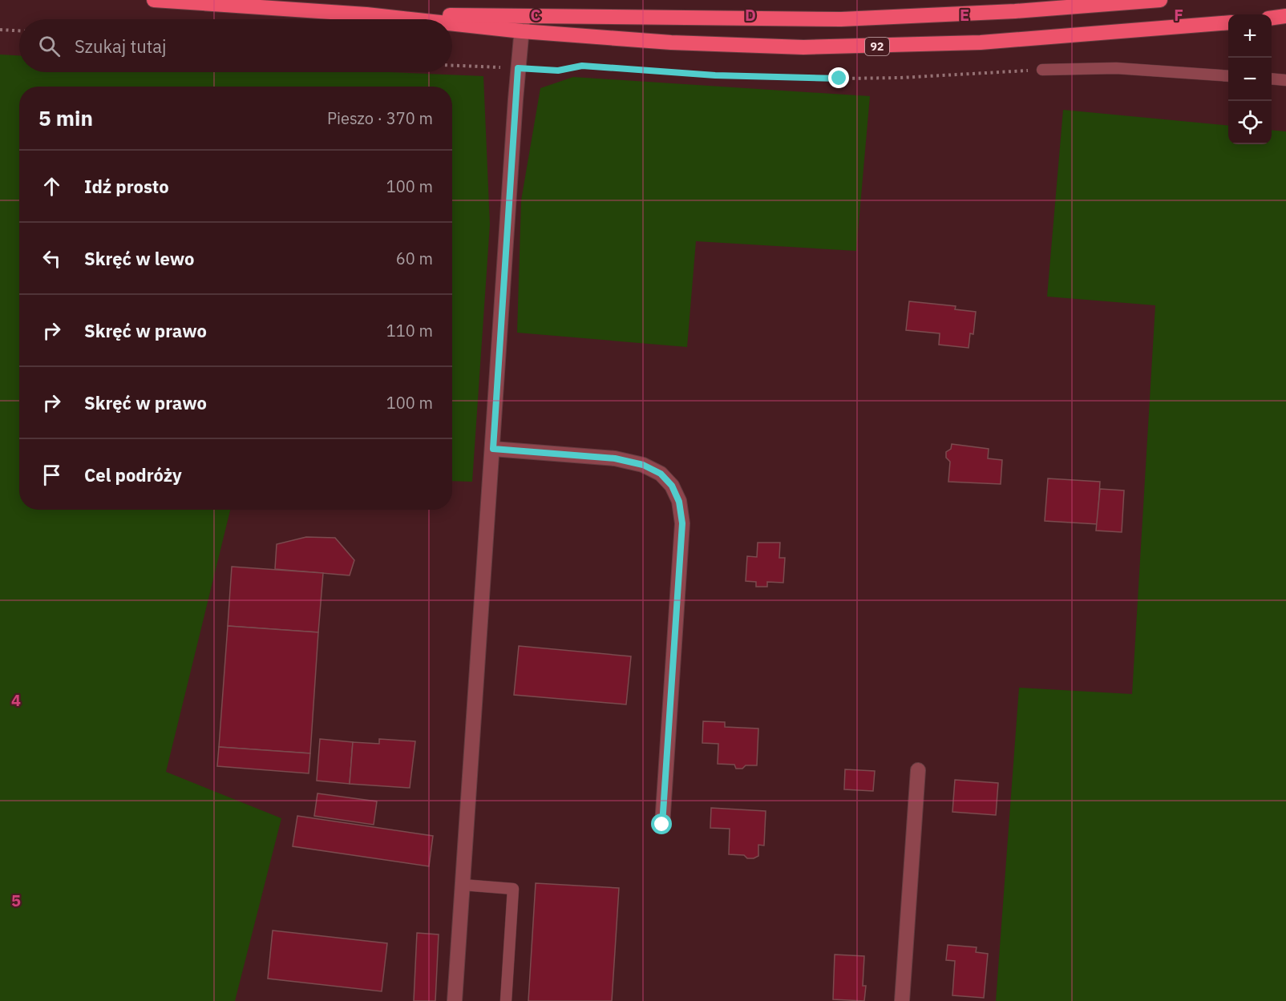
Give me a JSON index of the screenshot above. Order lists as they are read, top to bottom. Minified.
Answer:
{"streets":{"main road":["92"]},"page":{"map_buttons":["+","−"],"search":"Szukaj tutaj","heading":["5 min","Pieszo · 370 m"],"list":[["Idź prosto","100 m"],["Skręć w lewo","60 m"],["Skręć w prawo","110 m"],["Skręć w prawo","100 m"],"Cel podróży"]},"grid":{"columns":["C","D","E","F"],"rows":["4","5"]}}
